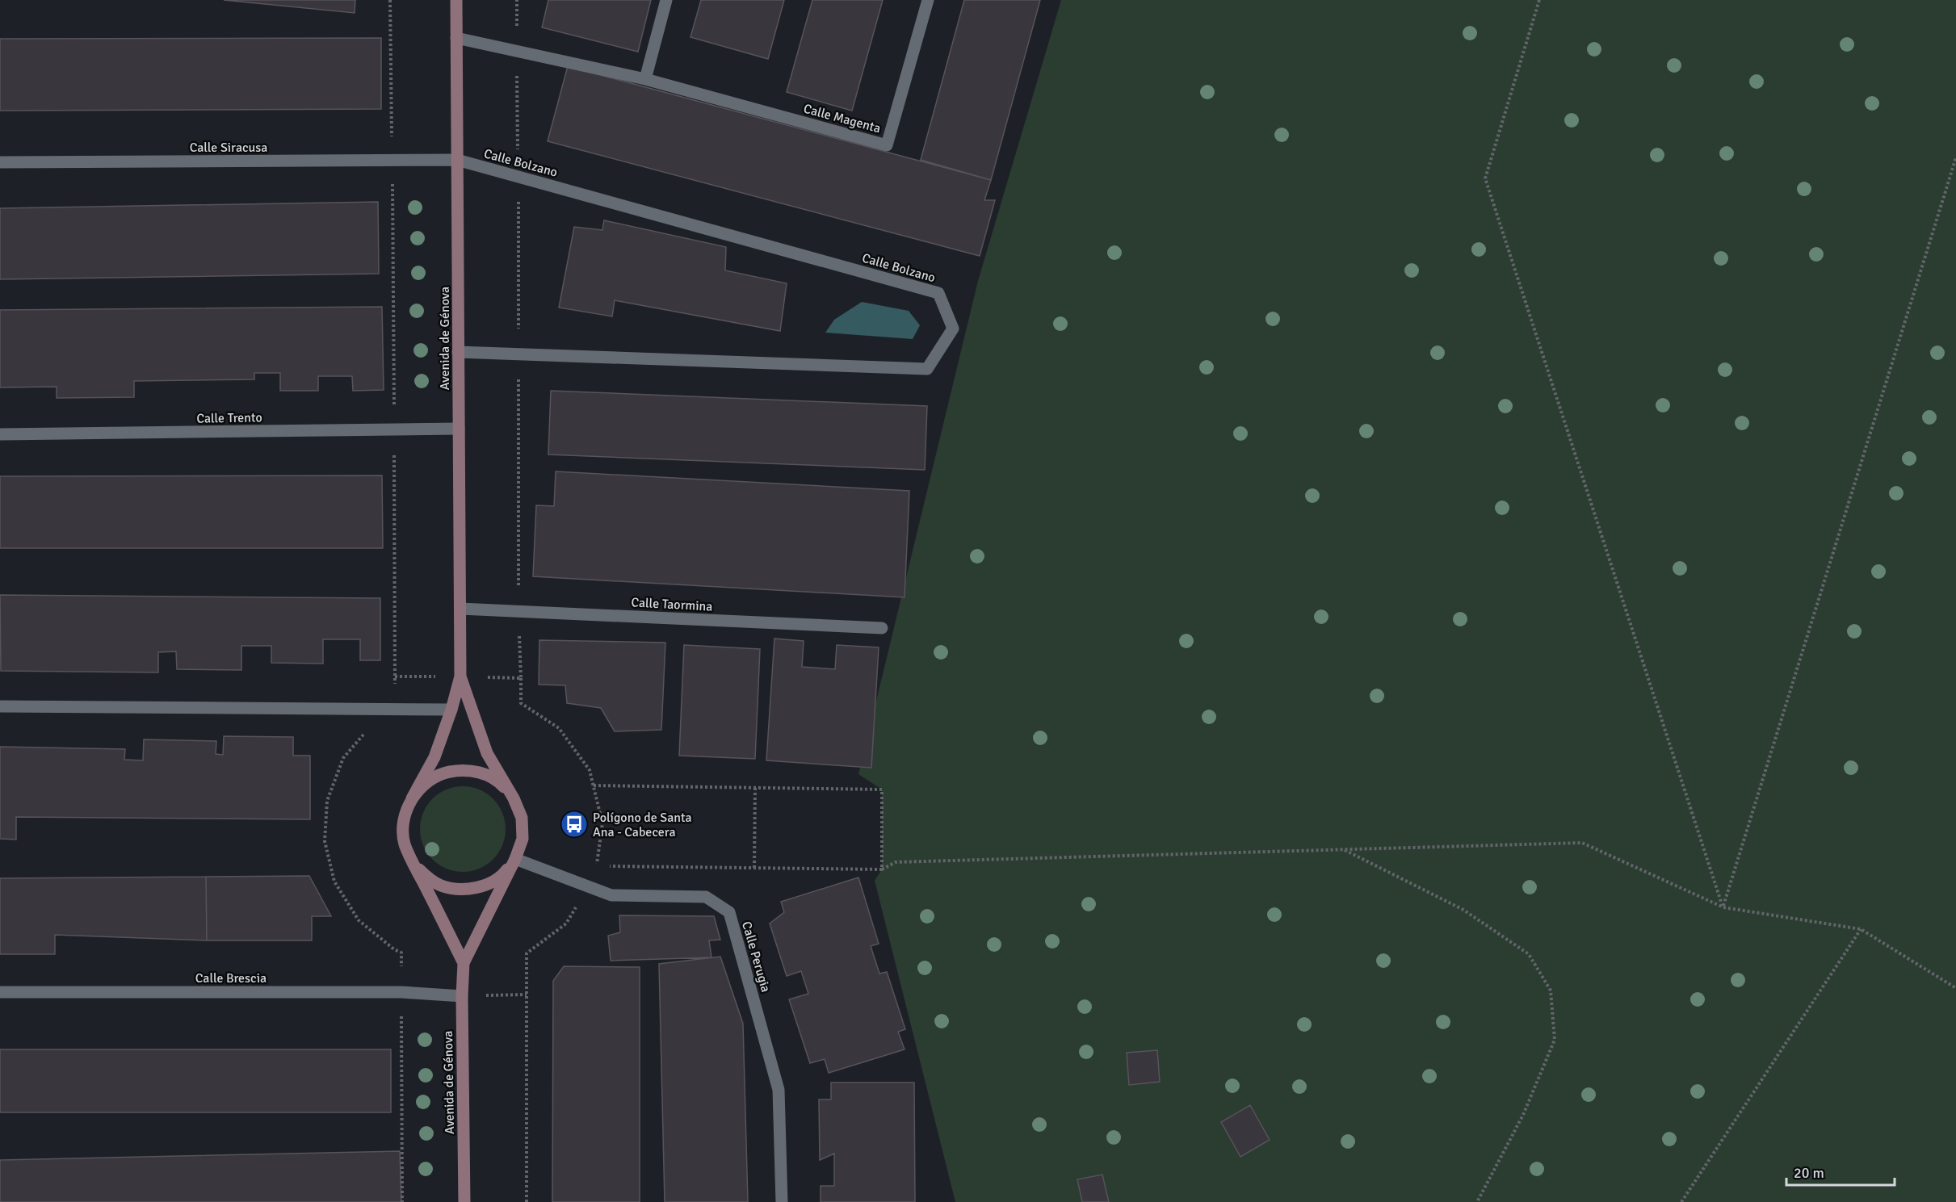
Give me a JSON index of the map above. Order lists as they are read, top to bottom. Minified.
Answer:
{"streets":{"street":["Avenida de Génova"],"lane":["Calle Magenta","Calle Siracusa","Calle Bolzano","Calle Trento","Calle Taormina","Calle Perugia","Calle Brescia"]},"crossings":[["Calle Magenta","Avenida de Génova"],["Calle Siracusa","Calle Bolzano"],["Calle Siracusa","Avenida de Génova"],["Calle Bolzano","Avenida de Génova"],["Avenida de Génova","Calle Trento"],["Avenida de Génova","Calle Taormina"],["Avenida de Génova","Calle Perugia"],["Avenida de Génova","Calle Brescia"]],"places":{"bus stop":["Polígono de Santa Ana - Cabecera"]},"scale_bar":"20 m"}
